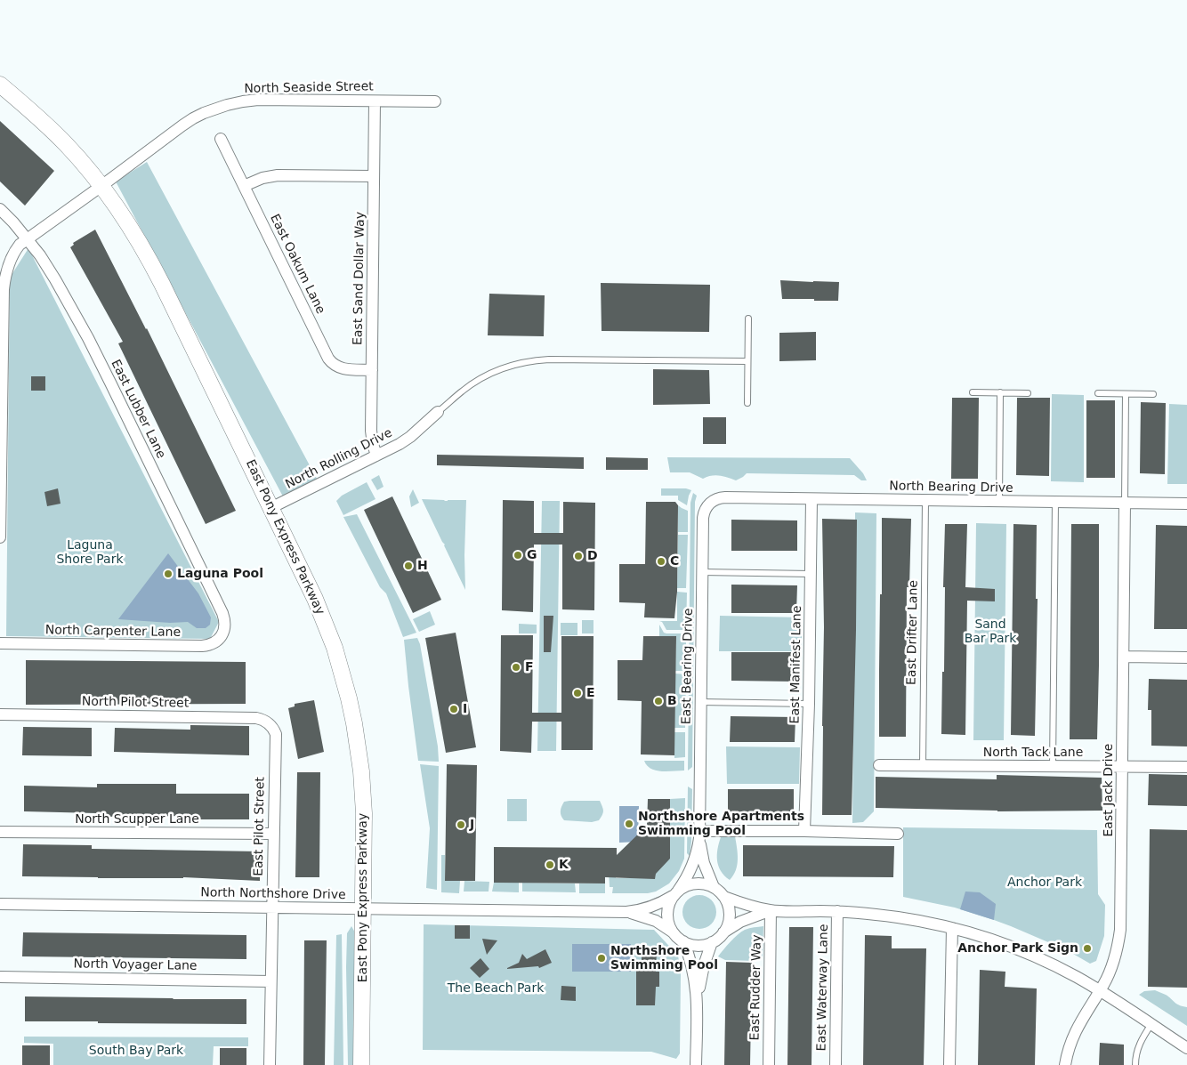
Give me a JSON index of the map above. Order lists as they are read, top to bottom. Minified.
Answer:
{"streets":{"main road":["East Pony Express Parkway"],"street":["North Seaside Street","East Oakum Lane","East Sand Dollar Way","East Lubber Lane","North Rolling Drive","North Bearing Drive","North Carpenter Lane","East Manifest Lane","East Bearing Drive","North Pilot Street","North Tack Lane","East Jack Drive","North Scupper Lane","East Pilot Street","North Northshore Drive","North Voyager Lane","East Rudder Way","East Waterway Lane"],"lane":["East Drifter Lane"]},"crossings":[["North Seaside Street","East Sand Dollar Way"],["North Seaside Street","East Lubber Lane"],["North Seaside Street","East Pony Express Parkway"],["East Oakum Lane","East Sand Dollar Way"],["East Sand Dollar Way","North Rolling Drive"],["East Lubber Lane","North Carpenter Lane"],["North Rolling Drive","East Pony Express Parkway"],["North Bearing Drive","East Drifter Lane"],["North Bearing Drive","East Manifest Lane"],["North Bearing Drive","East Bearing Drive"],["North Bearing Drive","East Jack Drive"],["East Pony Express Parkway","North Northshore Drive"],["East Drifter Lane","North Tack Lane"],["North Pilot Street","East Pilot Street"],["North Tack Lane","East Jack Drive"],["North Scupper Lane","East Pilot Street"],["East Pilot Street","North Northshore Drive"],["East Pilot Street","North Voyager Lane"]],"parks":["Laguna Shore Park","Sand Bar Park","Anchor Park","The Beach Park","South Bay Park"],"places":["G","D","C","H","Laguna Pool","F","E","B","I","Northshore Apartments Swimming Pool","J","K","Anchor Park Sign","Northshore Swimming Pool"]}
